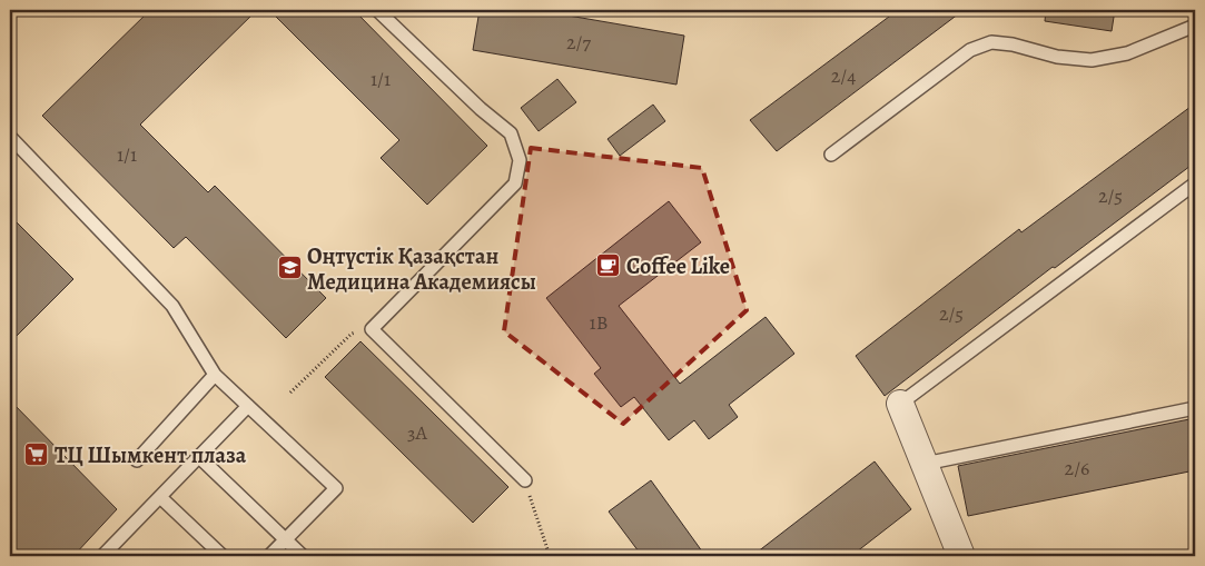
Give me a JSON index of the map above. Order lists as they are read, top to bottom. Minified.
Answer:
{"places":{"cafe":["Coffee Like"],"school or university":["Оңтүстік Қазақстан Медицина Академиясы"],"supermarket":["ТЦ Шымкент плаза"]},"house_numbers":["2/7","2/4","1/1","1/1","2/5","2/5","1В","3А","2/6"]}
